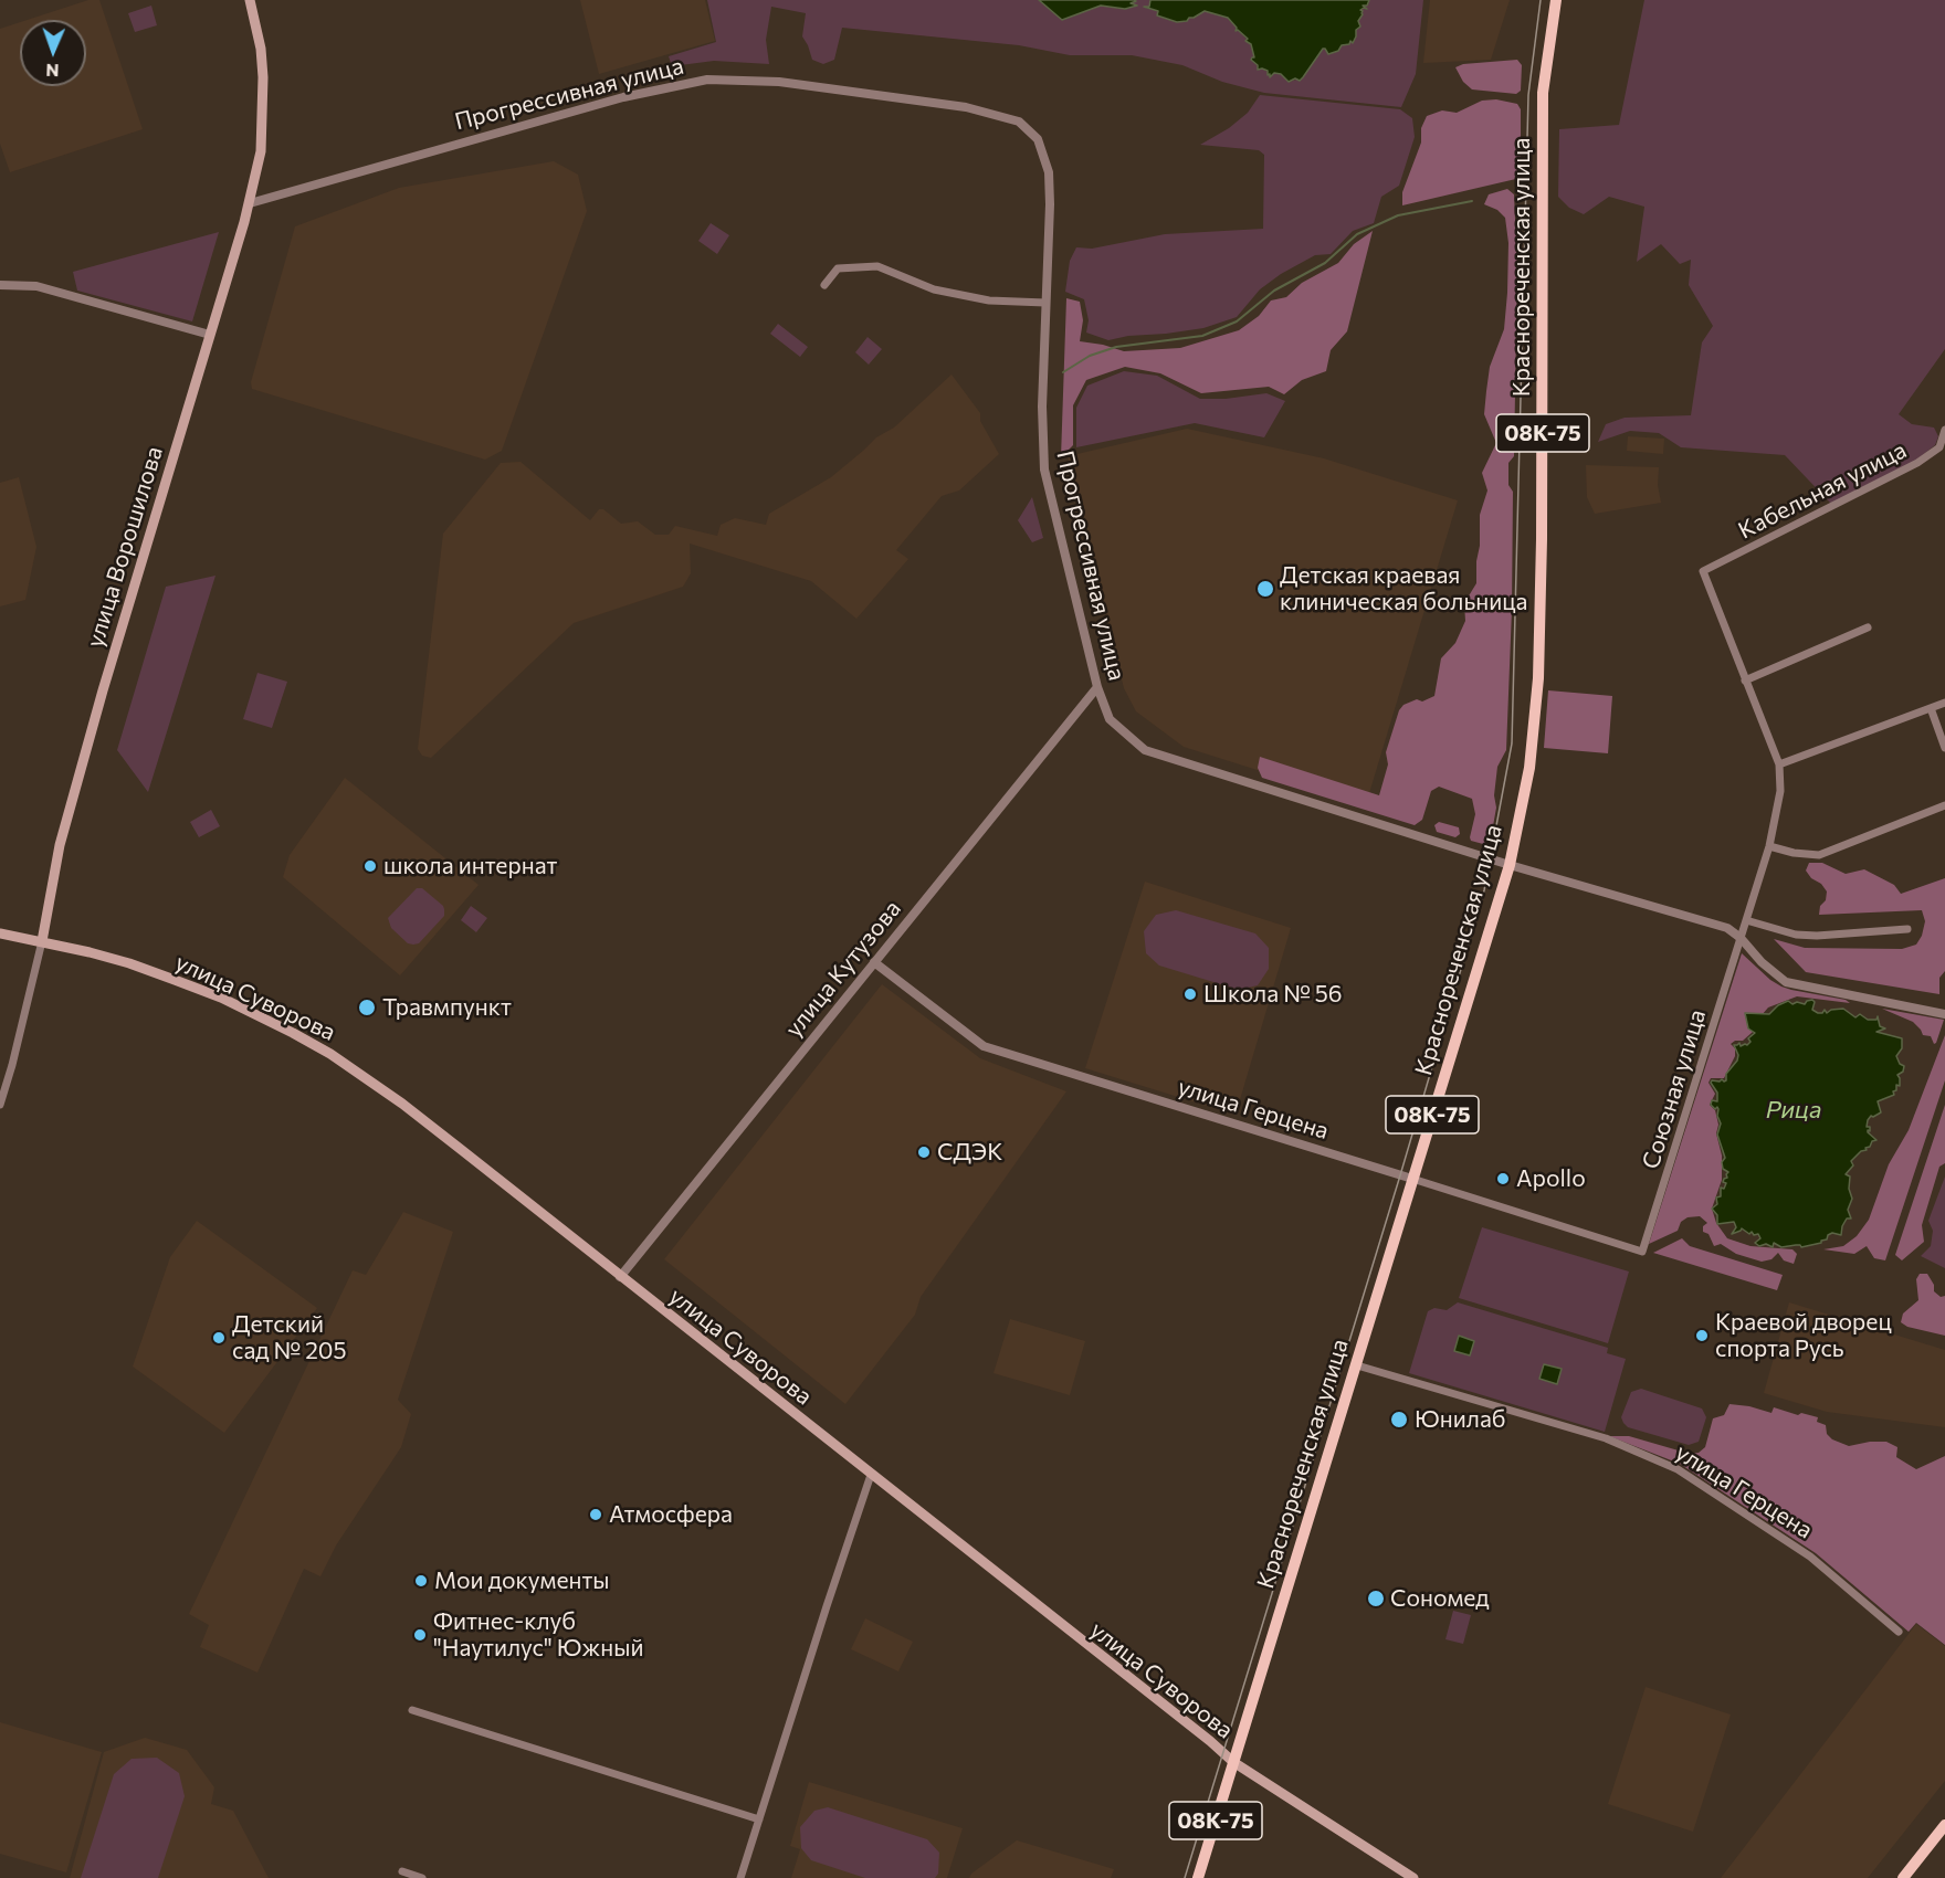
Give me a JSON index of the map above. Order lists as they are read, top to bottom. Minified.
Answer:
{"streets":{"main road":["Краснореченская улица","08К-75","улица Ворошилова","улица Суворова"],"street":["Прогрессивная улица","Кабельная улица","улица Кутузова","Союзная улица","улица Герцена"]},"crossings":[["Прогрессивная улица","Краснореченская улица"],["Прогрессивная улица","улица Ворошилова"],["Прогрессивная улица","улица Кутузова"],["Прогрессивная улица","Союзная улица"],["Краснореченская улица","улица Суворова"],["Краснореченская улица","улица Герцена"],["улица Ворошилова","улица Суворова"],["улица Кутузова","улица Суворова"],["улица Кутузова","улица Герцена"],["Союзная улица","улица Герцена"]],"water":["Рица"],"places":["Детская краевая клиническая больница","школа интернат","Школа № 56","Травмпункт","СДЭК","Apollo","Краевой дворец спорта Русь","Детский сад № 205","Юнилаб","Атмосфера","Мои документы","Сономед","Фитнес-клуб \"Наутилус\" Южный"],"north":"bottom"}
